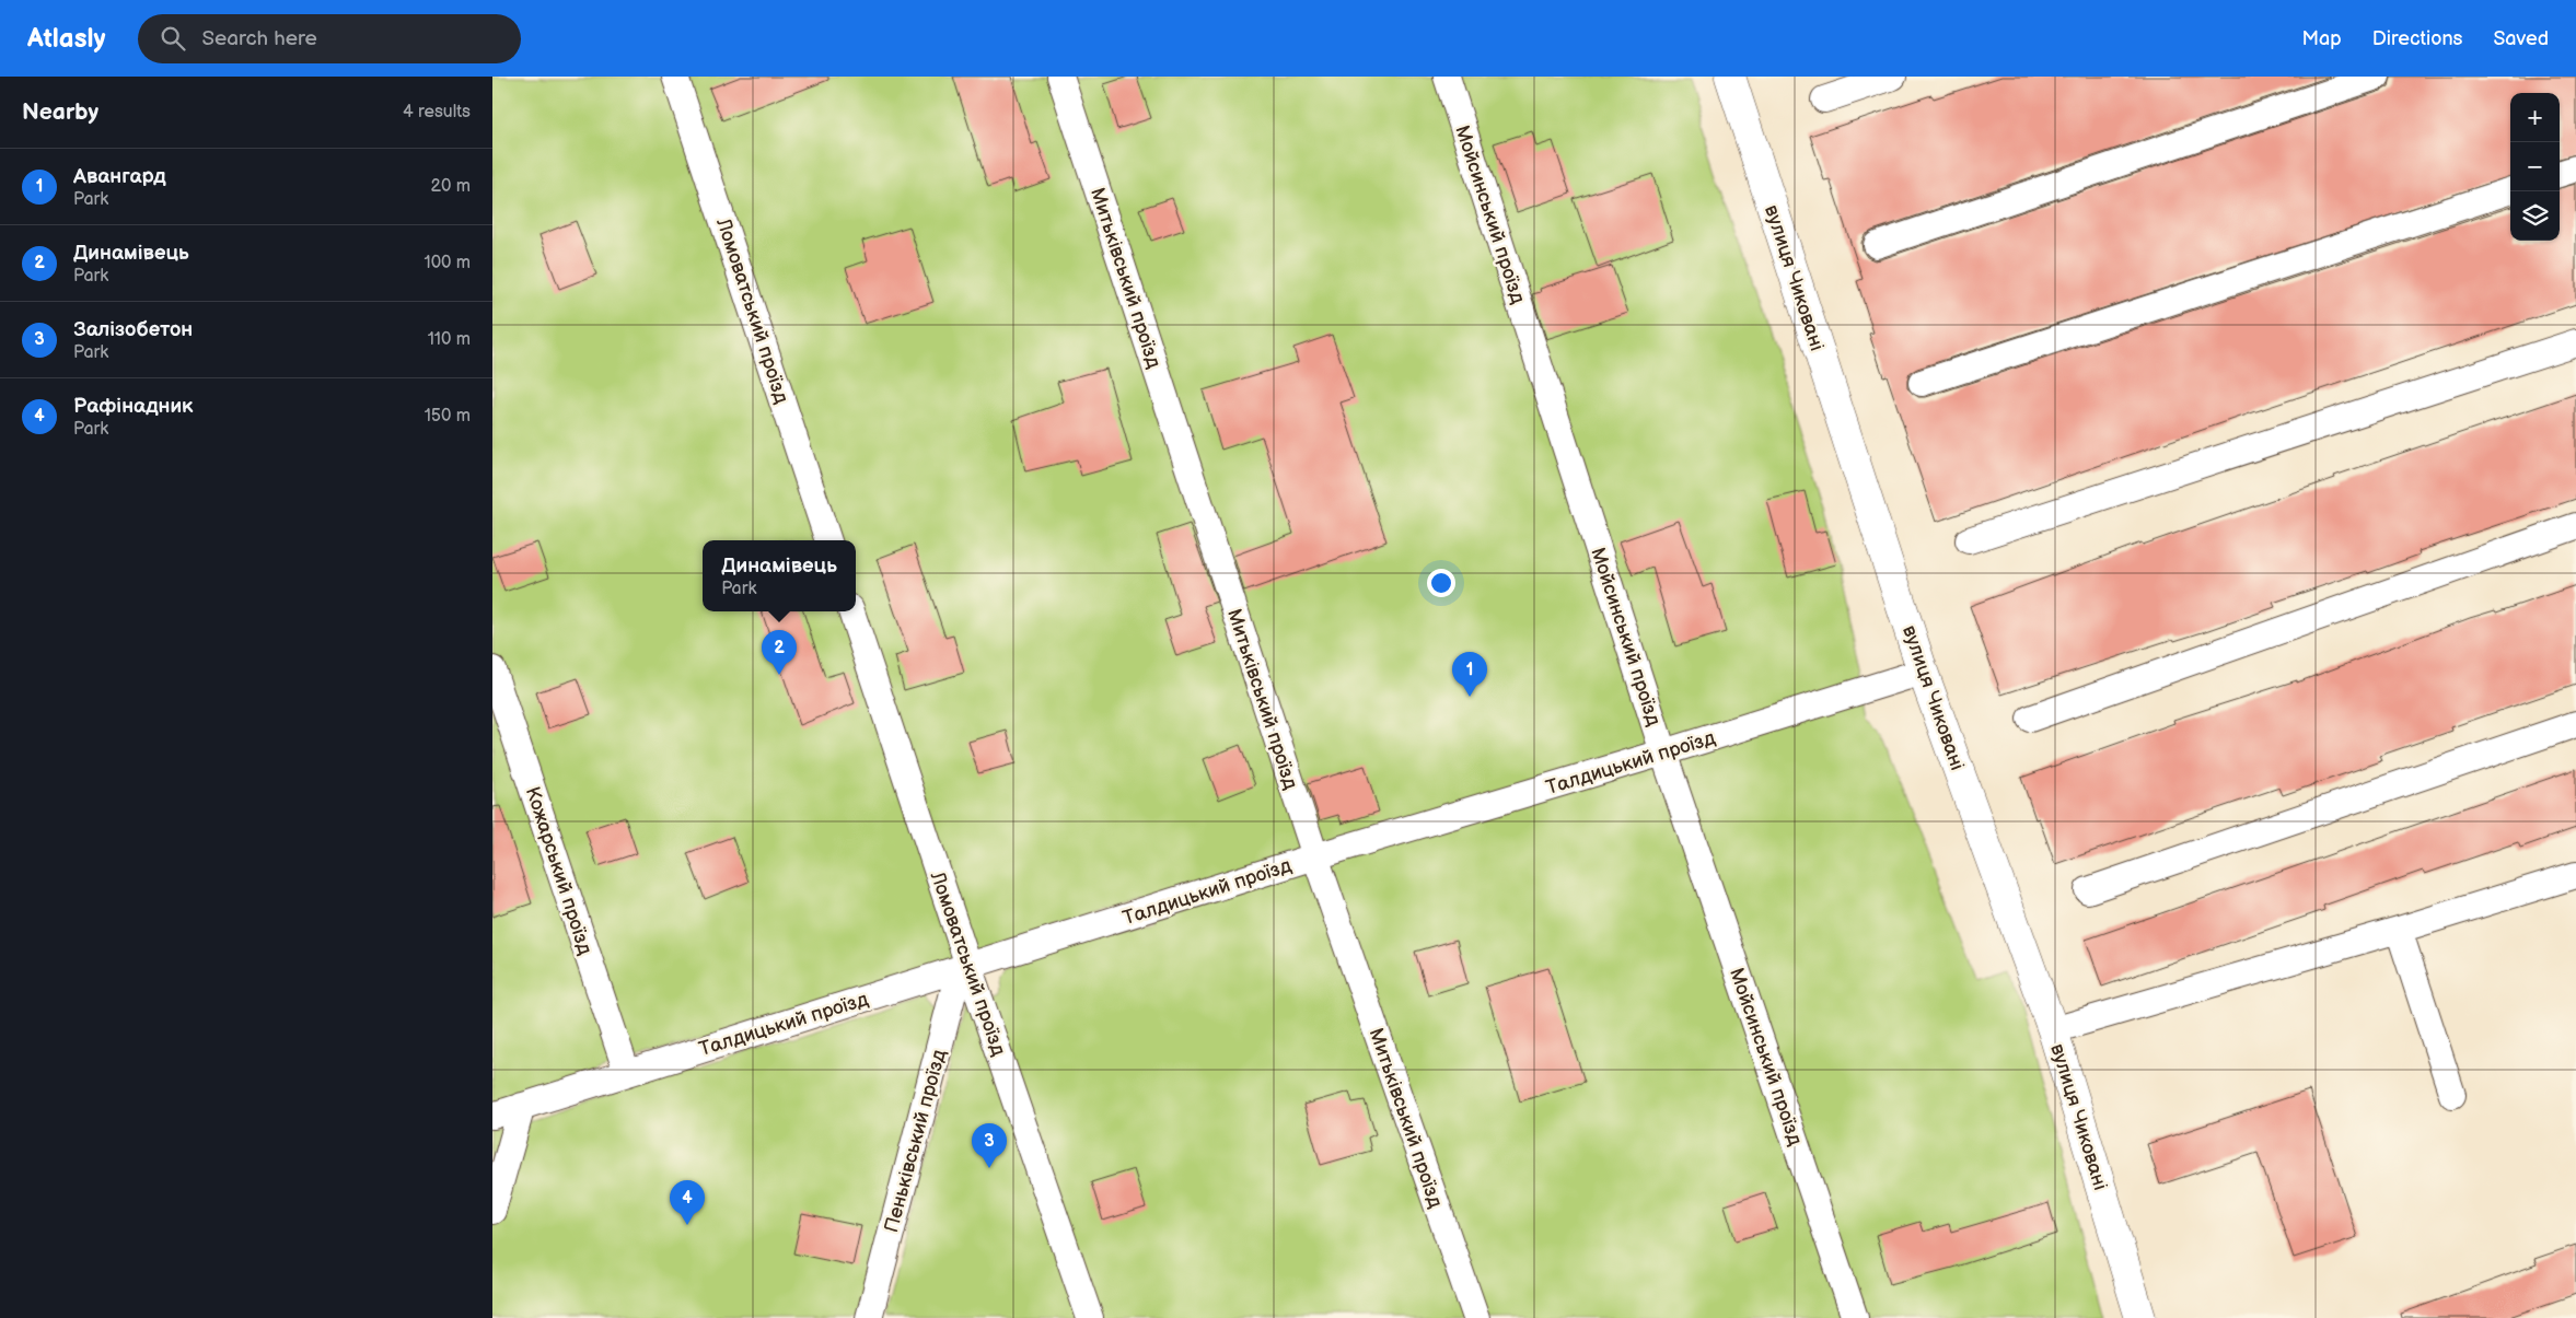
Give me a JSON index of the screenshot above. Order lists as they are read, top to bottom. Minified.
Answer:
{"streets":{"street":["вулиця Чиковані"],"lane":["Мойсинський проїзд","Митьківський проїзд","Ломоватський проїзд","Талдицький проїзд","Кожарський проїзд","Пеньківський проїзд"]},"crossings":[["Мойсинський проїзд","Талдицький проїзд"],["Митьківський проїзд","Талдицький проїзд"],["вулиця Чиковані","Талдицький проїзд"],["Ломоватський проїзд","Талдицький проїзд"],["Ломоватський проїзд","Пеньківський проїзд"],["Талдицький проїзд","Кожарський проїзд"],["Талдицький проїзд","Пеньківський проїзд"]],"page":{"header":"Atlasly","search":"Search here","nav":["Map","Directions","Saved"],"heading":["Nearby","4 results"],"map_buttons":["+","−"],"list":[{"mark":"1","name":"Авангард","note":"Park","value":"20 m"},{"mark":"2","name":"Динамівець","note":"Park","value":"100 m"},{"mark":"3","name":"Залізобетон","note":"Park","value":"110 m"},{"mark":"4","name":"Рафінадник","note":"Park","value":"150 m"}],"popup":["Динамівець","Park"],"pins":["2","1","3","4"]}}
